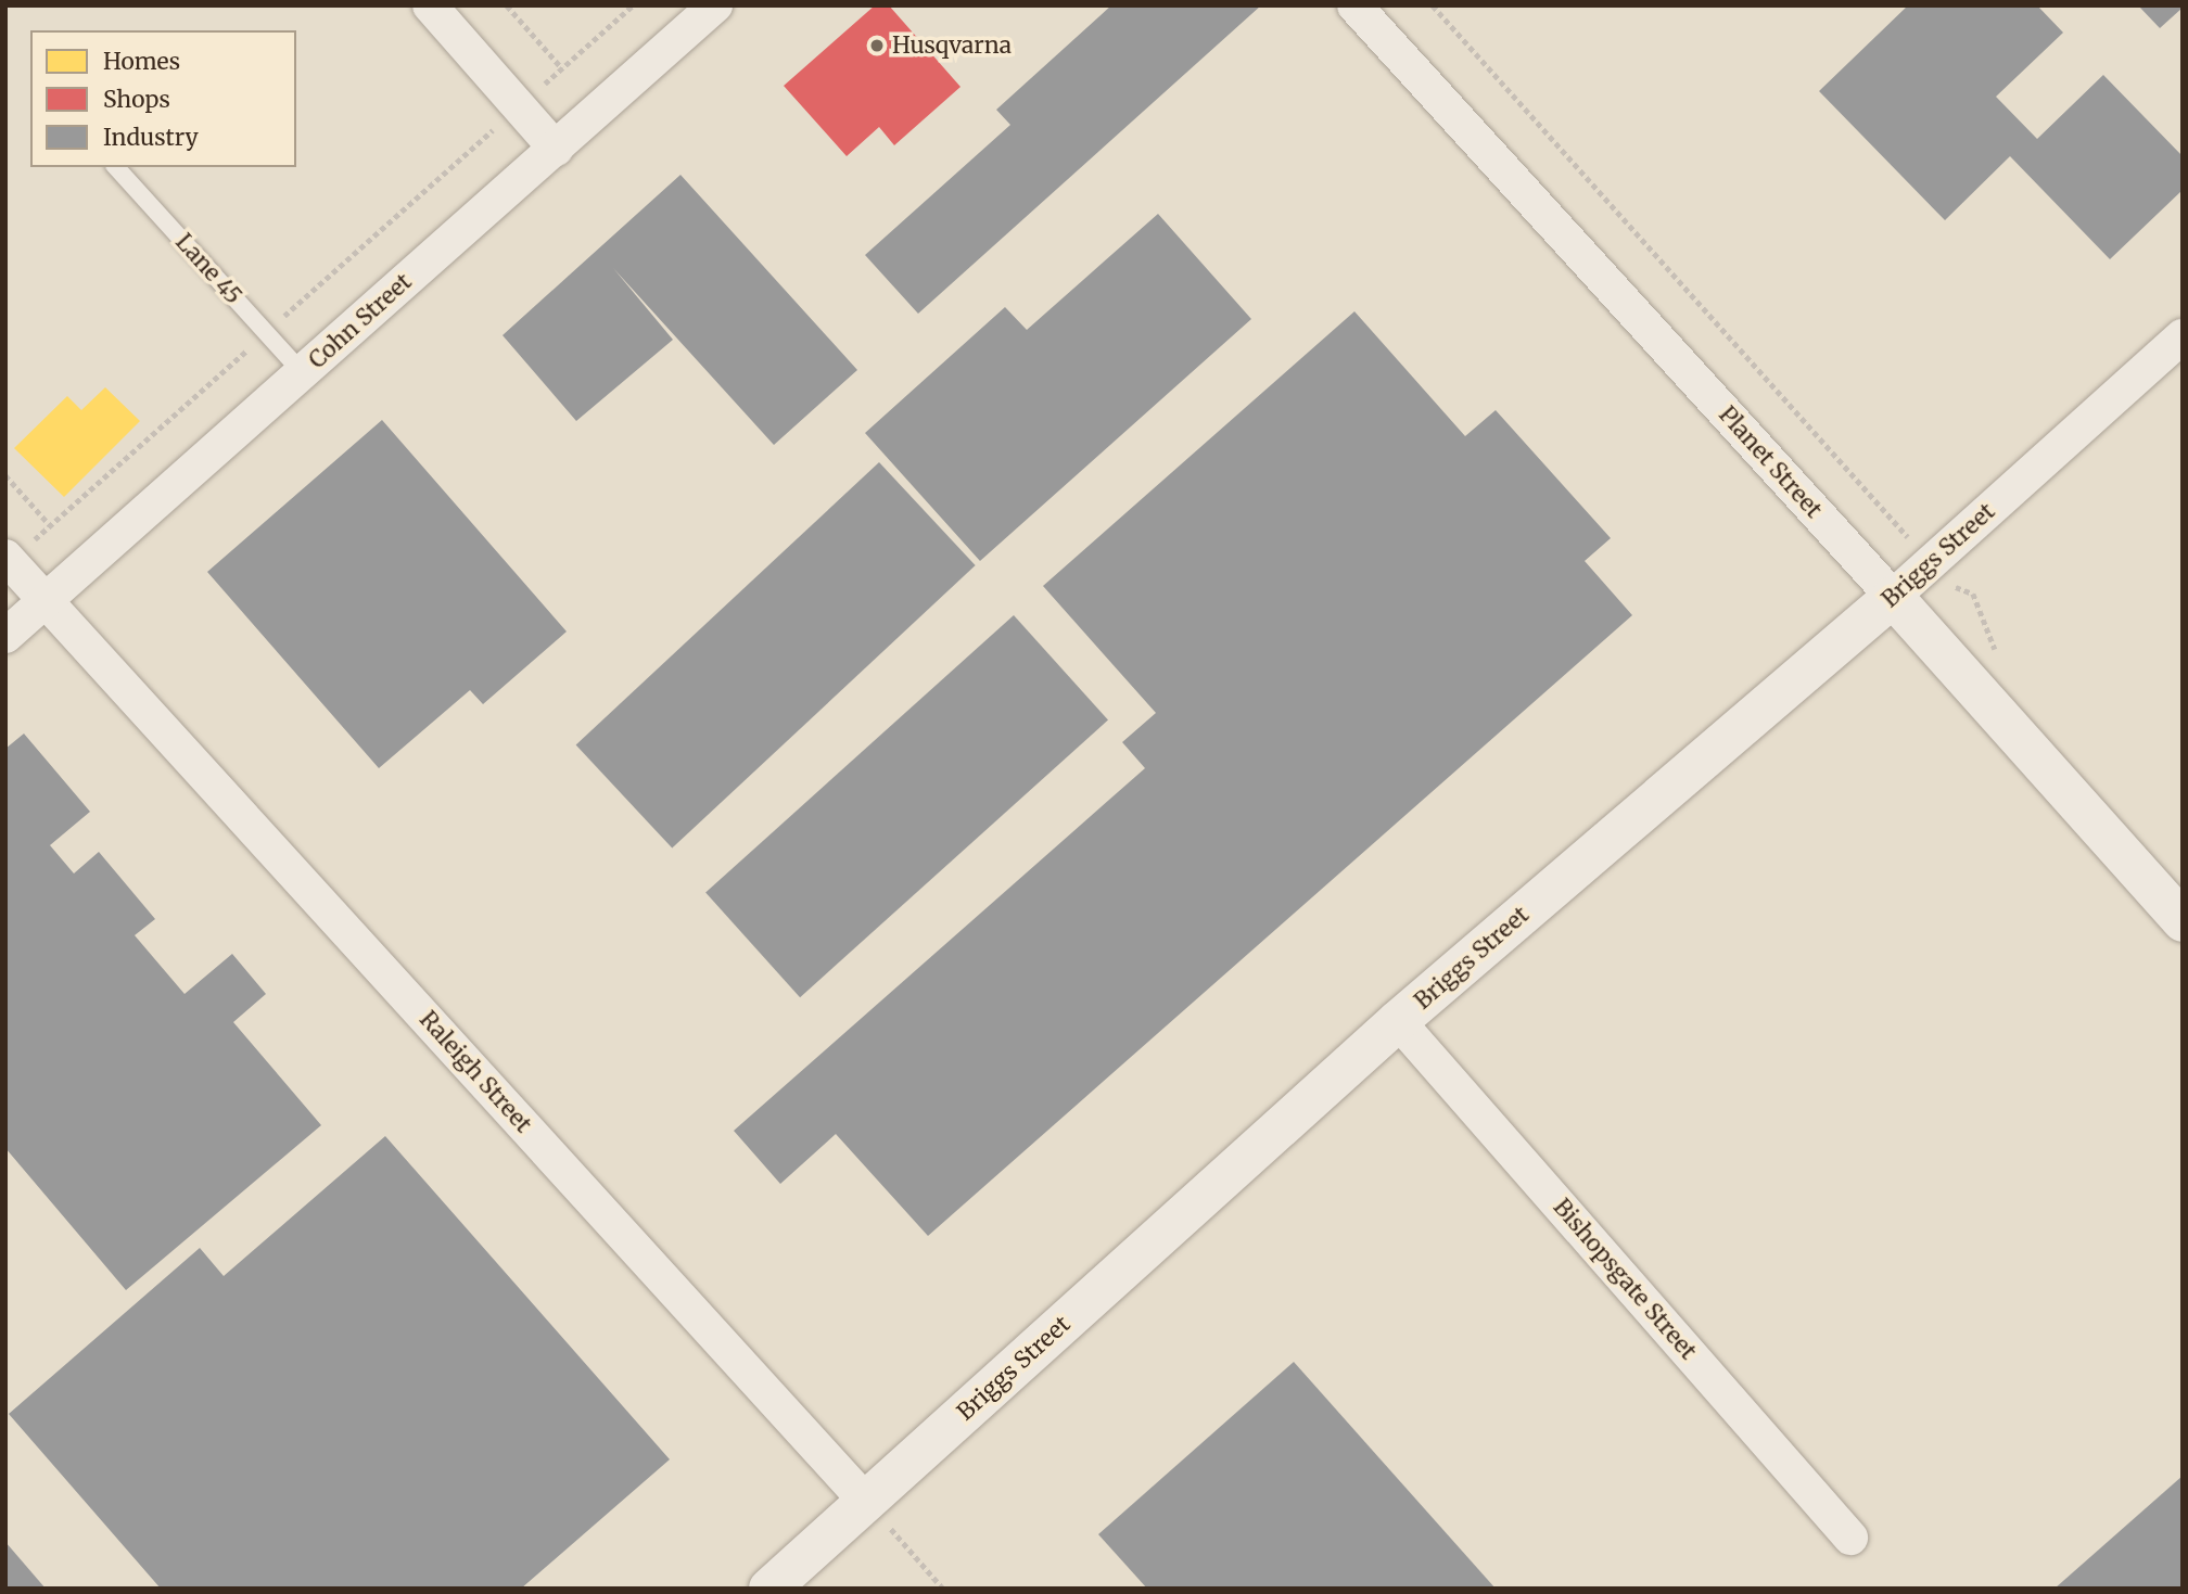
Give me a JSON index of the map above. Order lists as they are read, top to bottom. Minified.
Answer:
{"streets":{"street":["Cohn Street","Planet Street","Briggs Street","Raleigh Street","Bishopsgate Street"],"lane":["Lane 45"]},"crossings":[["Lane 45","Cohn Street"],["Cohn Street","Raleigh Street"],["Planet Street","Briggs Street"],["Briggs Street","Raleigh Street"],["Briggs Street","Bishopsgate Street"]],"places":["Husqvarna"],"legend":["Homes","Shops","Industry"]}
